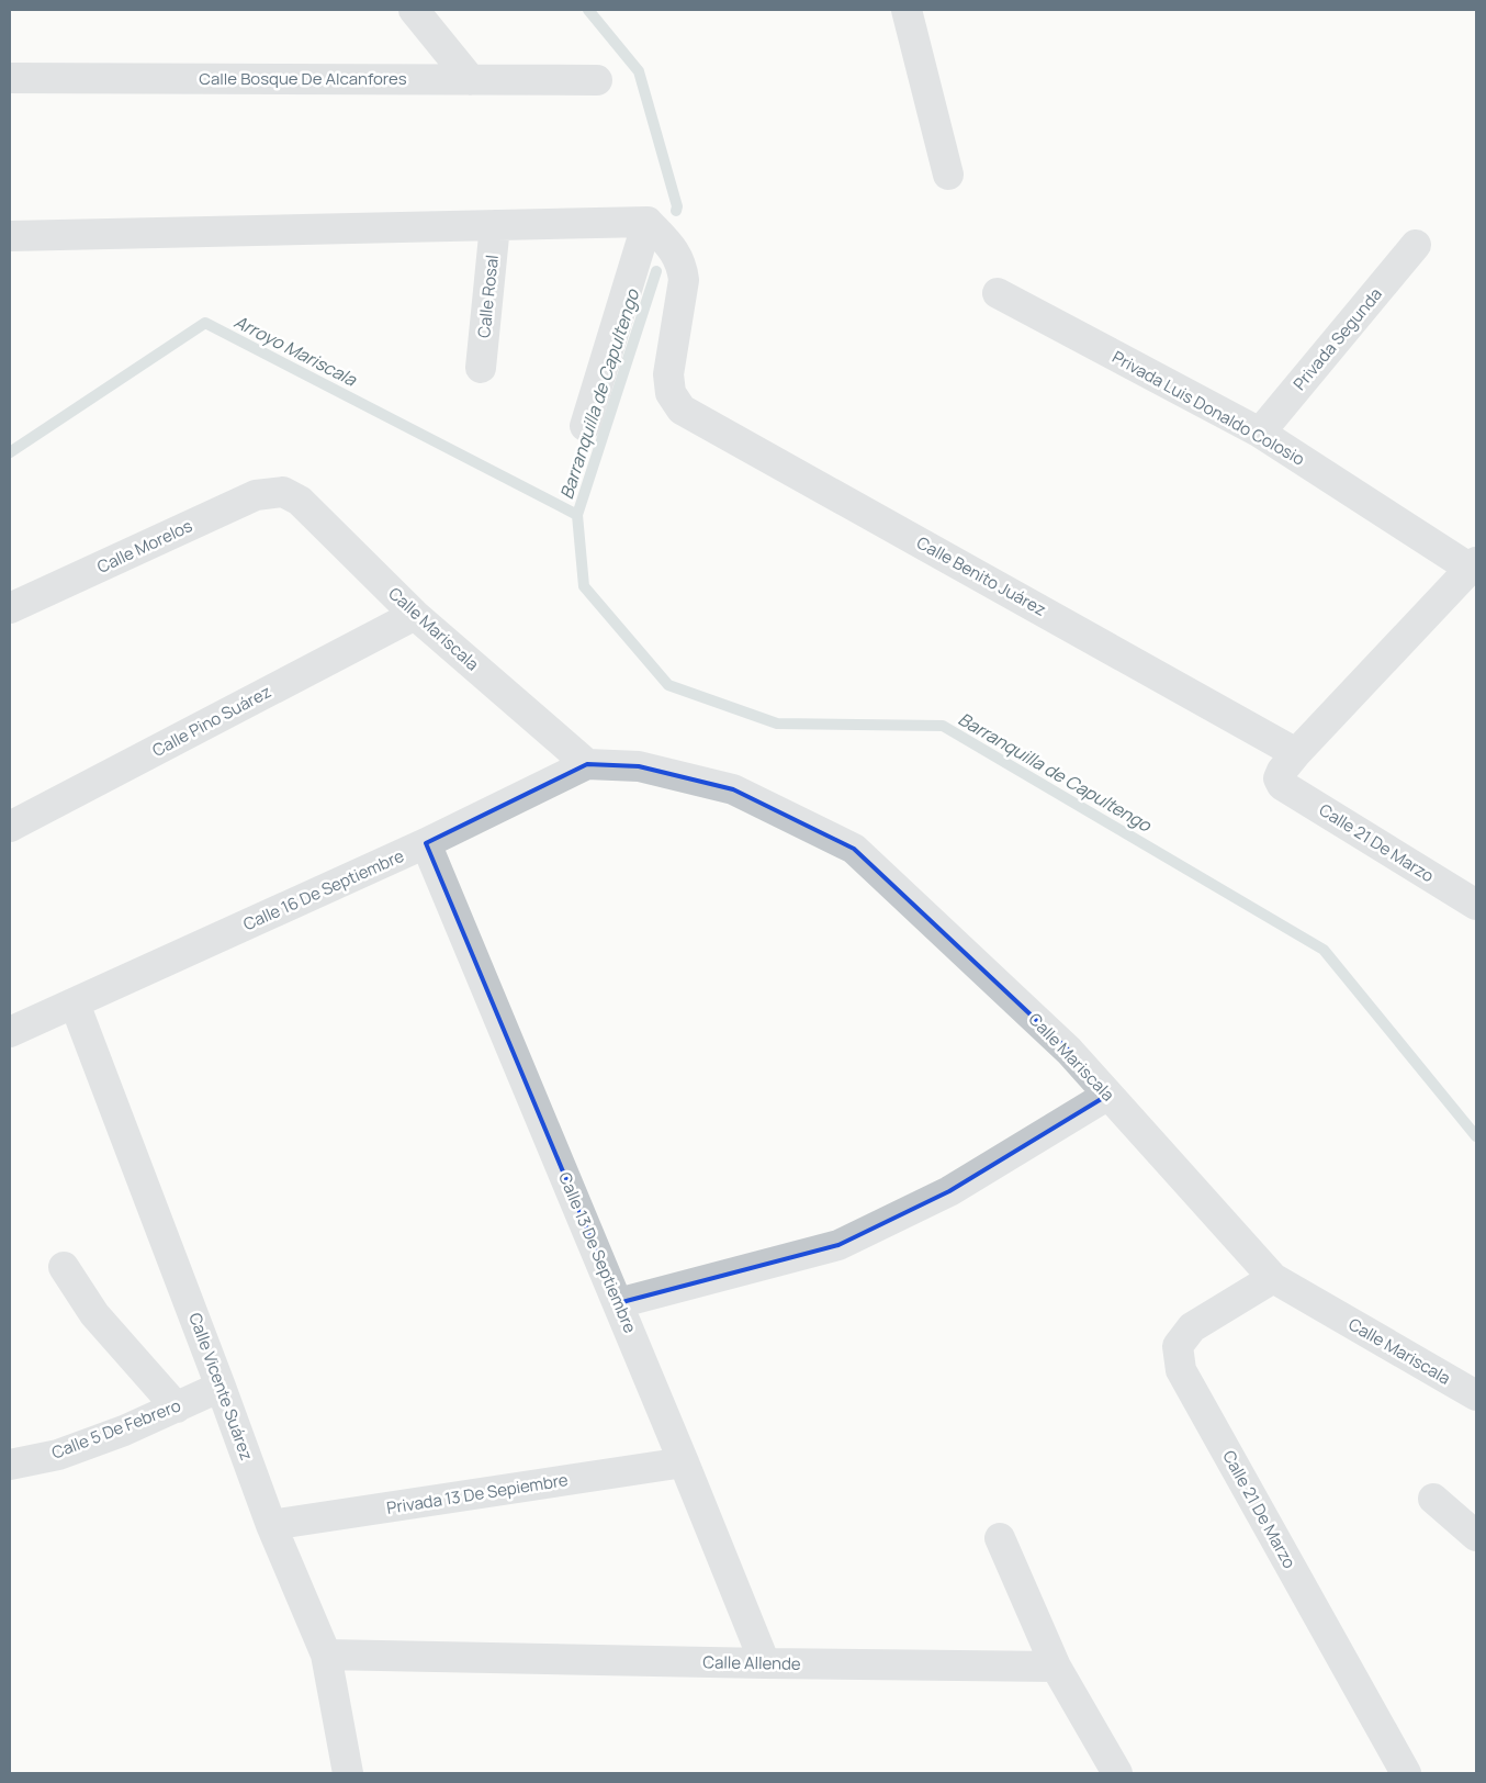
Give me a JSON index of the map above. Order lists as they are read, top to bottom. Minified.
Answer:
{"streets":{"street":["Calle Bosque De Alcanfores","Calle Rosal","Privada Segunda","Privada Luis Donaldo Colosio","Calle Morelos","Calle Benito Juárez","Calle Mariscala","Calle Pino Suárez","Calle 21 De Marzo","Calle 16 De Septiembre","Calle 13 De Septiembre","Calle Vicente Suárez","Calle 5 De Febrero","Privada 13 De Sepiembre","Calle Allende"]},"crossings":[["Privada Segunda","Privada Luis Donaldo Colosio"],["Calle Morelos","Calle Mariscala"],["Calle Benito Juárez","Calle 21 De Marzo"],["Calle Mariscala","Calle Pino Suárez"],["Calle Mariscala","Calle 21 De Marzo"],["Calle Mariscala","Calle 16 De Septiembre"],["Calle 16 De Septiembre","Calle 13 De Septiembre"],["Calle 16 De Septiembre","Calle Vicente Suárez"],["Calle 13 De Septiembre","Privada 13 De Sepiembre"],["Calle 13 De Septiembre","Calle Allende"],["Calle Vicente Suárez","Calle 5 De Febrero"],["Calle Vicente Suárez","Privada 13 De Sepiembre"],["Calle Vicente Suárez","Calle Allende"]],"water":["Arroyo Mariscala","Barranquilla de Capultengo"]}
